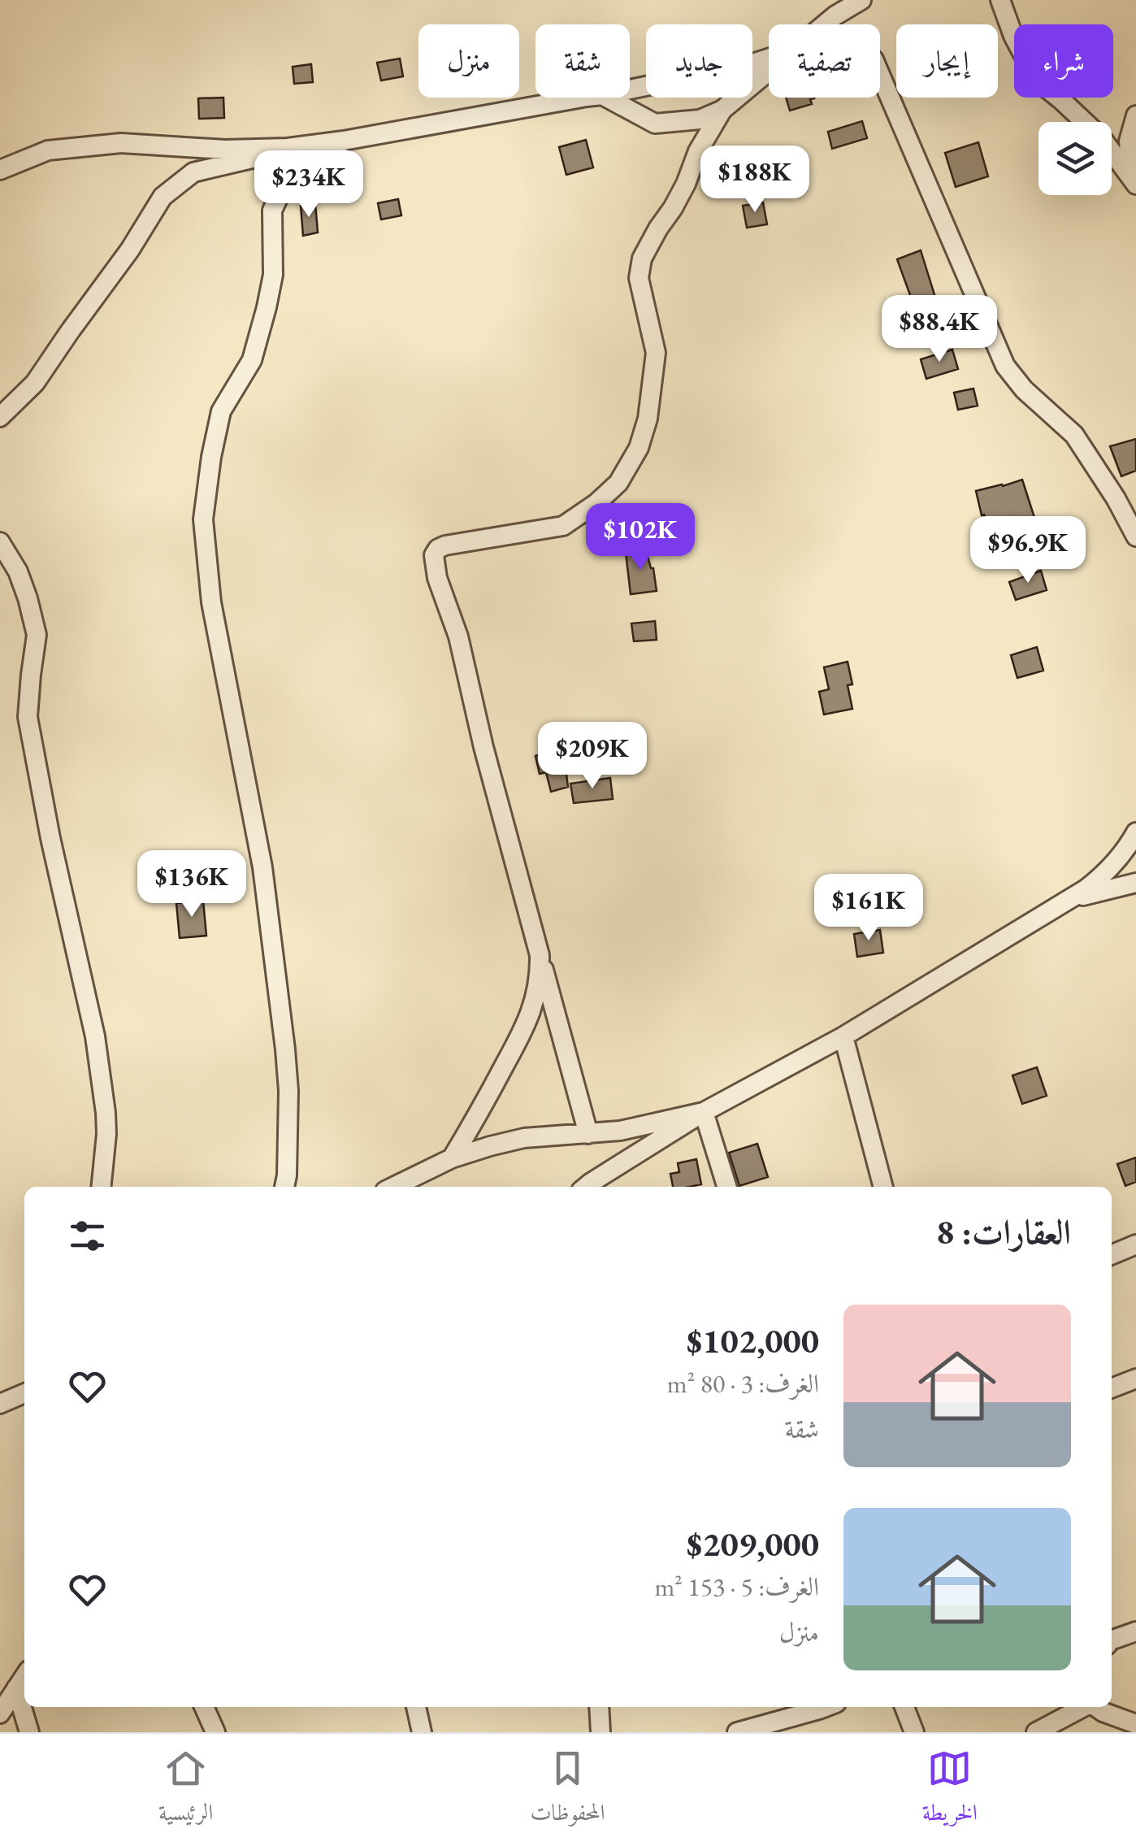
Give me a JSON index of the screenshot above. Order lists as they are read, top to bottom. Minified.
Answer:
{"page":{"chip":["شراء","إيجار","تصفية","جديد","شقة","منزل"],"price":["$188K","$234K","$88.4K","$102K","$96.9K","$209K","$136K","$161K"],"heading":"العقارات: 8","list":[{"name":"$102,000","note":"الغرف: 3 · 80 m² · شقة"},{"name":"$209,000","note":"الغرف: 5 · 153 m² · منزل"}],"tabs":["الخريطة","المحفوظات","الرئيسية"]}}
